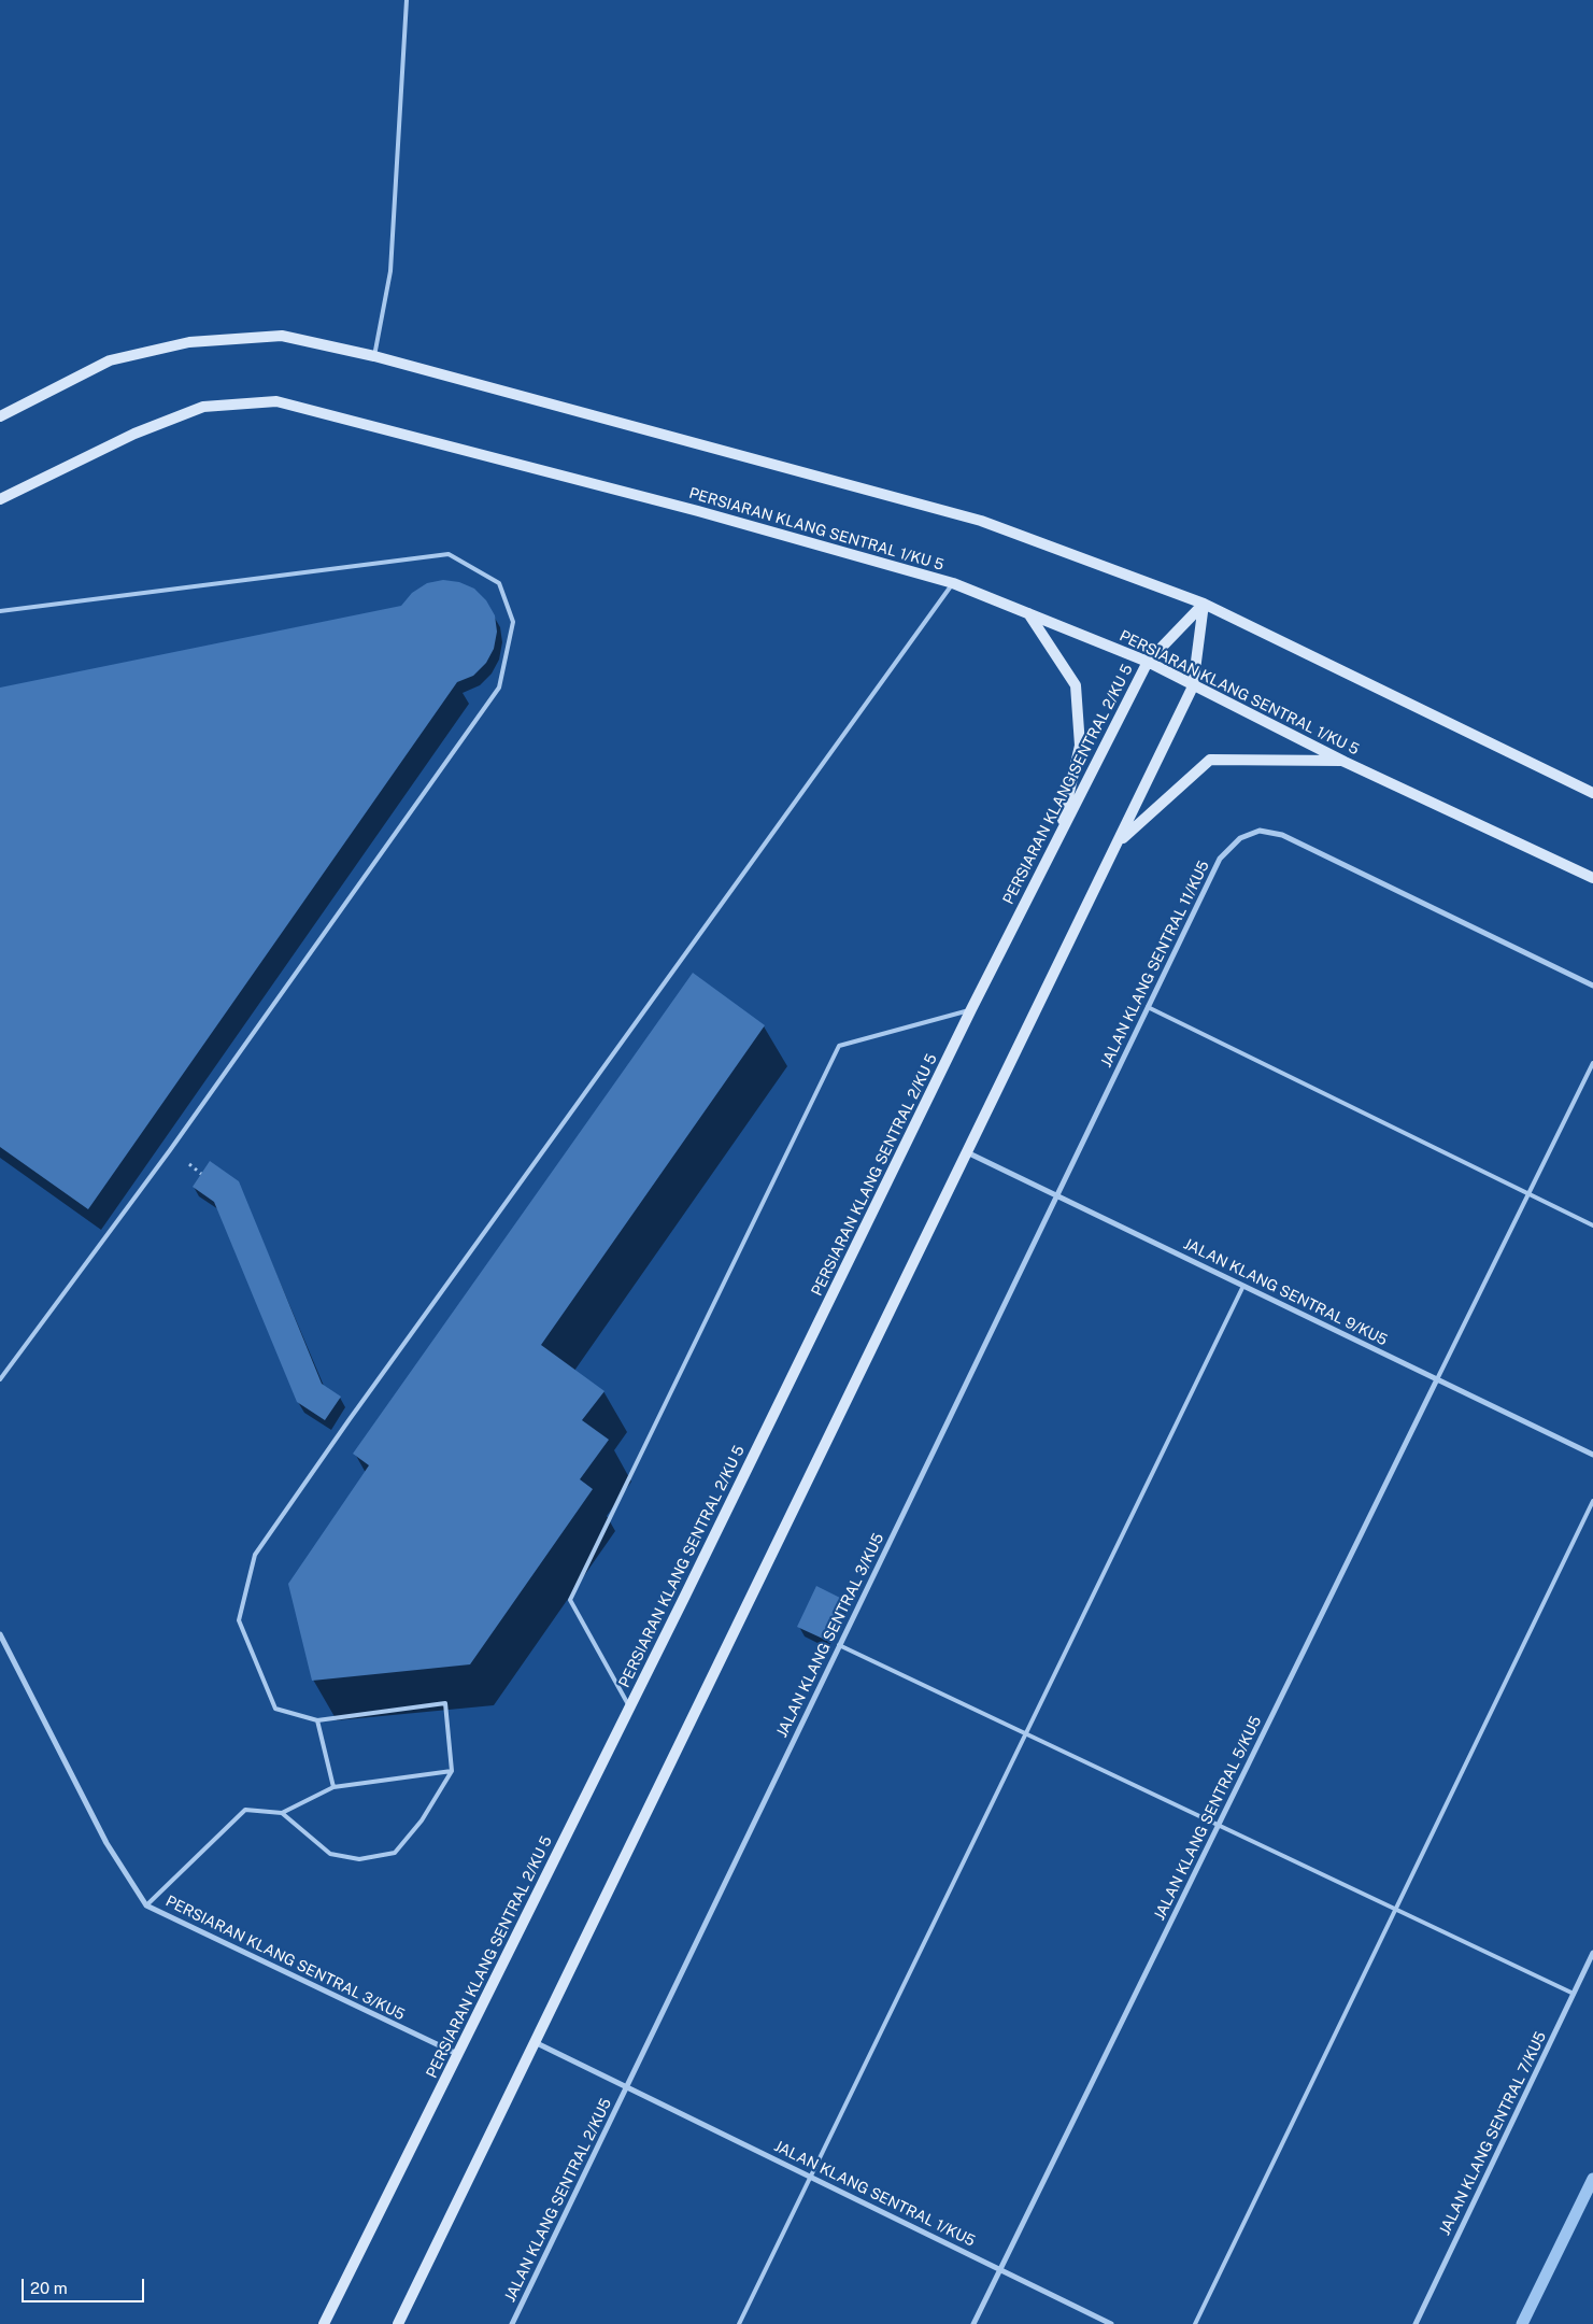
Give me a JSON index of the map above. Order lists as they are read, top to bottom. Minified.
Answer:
{"streets":{"street":["PERSIARAN KLANG SENTRAL 1/KU 5","PERSIARAN KLANG SENTRAL 2/KU 5","JALAN KLANG SENTRAL 11/KU5","JALAN KLANG SENTRAL 9/KU5","JALAN KLANG SENTRAL 3/KU5","JALAN KLANG SENTRAL 5/KU5","PERSIARAN KLANG SENTRAL 3/KU5","JALAN KLANG SENTRAL 7/KU5","JALAN KLANG SENTRAL 1/KU5","JALAN KLANG SENTRAL 2/KU5"]},"crossings":[["PERSIARAN KLANG SENTRAL 1/KU 5","PERSIARAN KLANG SENTRAL 2/KU 5"],["PERSIARAN KLANG SENTRAL 2/KU 5","PERSIARAN KLANG SENTRAL 3/KU5"],["JALAN KLANG SENTRAL 11/KU5","JALAN KLANG SENTRAL 9/KU5"],["JALAN KLANG SENTRAL 11/KU5","JALAN KLANG SENTRAL 3/KU5"],["JALAN KLANG SENTRAL 9/KU5","JALAN KLANG SENTRAL 3/KU5"],["JALAN KLANG SENTRAL 9/KU5","JALAN KLANG SENTRAL 5/KU5"],["JALAN KLANG SENTRAL 3/KU5","JALAN KLANG SENTRAL 1/KU5"],["JALAN KLANG SENTRAL 3/KU5","JALAN KLANG SENTRAL 2/KU5"],["JALAN KLANG SENTRAL 5/KU5","JALAN KLANG SENTRAL 1/KU5"],["JALAN KLANG SENTRAL 1/KU5","JALAN KLANG SENTRAL 2/KU5"]],"scale_bar":"20 m"}
